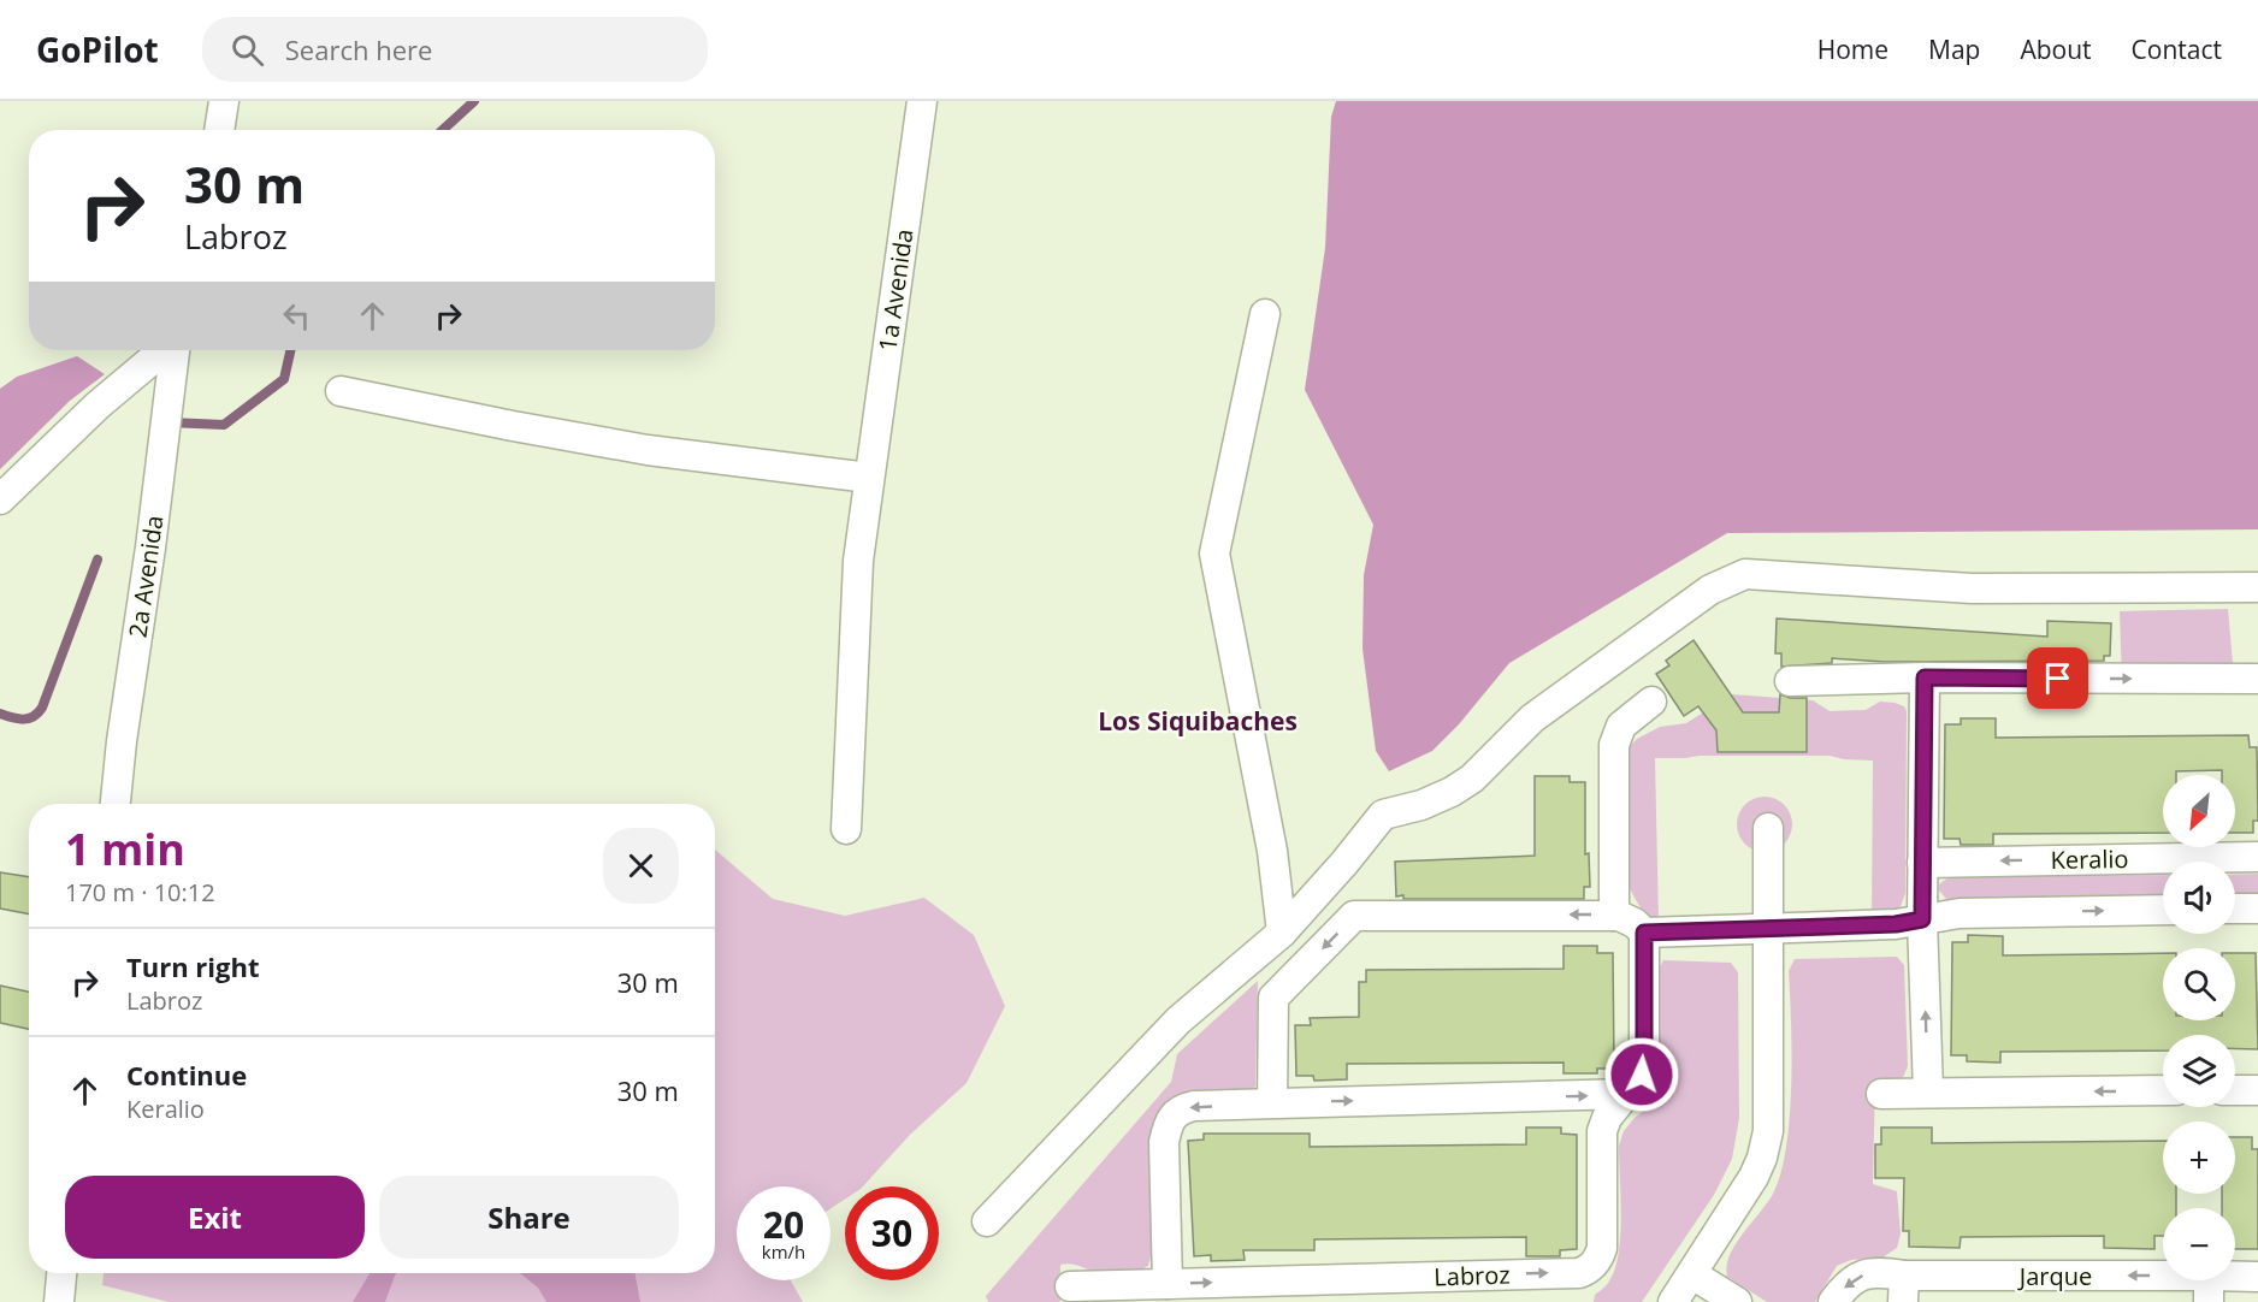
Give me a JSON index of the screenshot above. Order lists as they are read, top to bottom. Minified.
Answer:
{"streets":{"street":["1a Avenida","2a Avenida","Keralio","Labroz","Jarque"]},"districts":["Los Siquibaches"],"north":"bottom left","page":{"header":"GoPilot","search":"Search here","nav":["Home","Map","About","Contact"],"turn":["30 m","Labroz"],"map_buttons":["+","−"],"heading":["1 min","170 m · 10:12"],"list":[{"name":"Turn right","note":"Labroz","value":"30 m"},{"name":"Continue","note":"Keralio","value":"30 m"}],"buttons":["Exit","Share"],"speed":"20 km/h","limit":"30"}}
